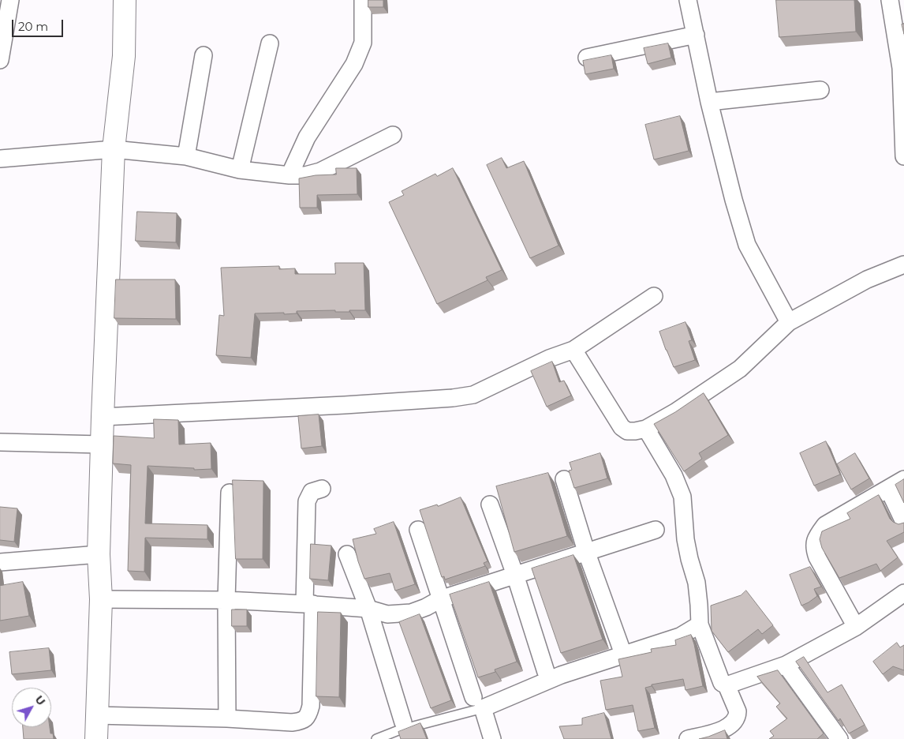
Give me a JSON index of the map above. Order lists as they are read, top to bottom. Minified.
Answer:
{"scale_bar":"20 m","north":"top right"}
